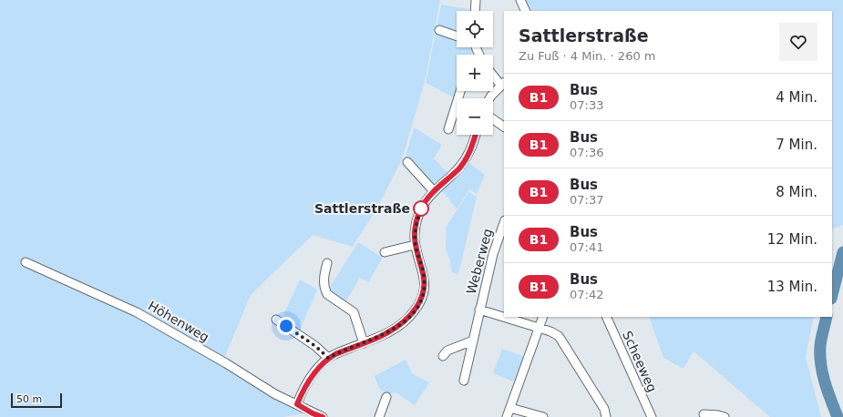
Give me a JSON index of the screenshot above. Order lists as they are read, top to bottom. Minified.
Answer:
{"streets":{"street":["Weberweg","Höhenweg","Scheeweg"]},"places":["Sattlerstraße"],"lines":["bus line B1"],"scale_bar":"50 m","page":{"map_buttons":["+","−"],"heading":["Sattlerstraße","Zu Fuß · 4 Min. · 260 m"],"list":[{"mark":"B1","name":"Bus","note":"07:33","value":"4 Min."},{"mark":"B1","name":"Bus","note":"07:36","value":"7 Min."},{"mark":"B1","name":"Bus","note":"07:37","value":"8 Min."},{"mark":"B1","name":"Bus","note":"07:41","value":"12 Min."},{"mark":"B1","name":"Bus","note":"07:42","value":"13 Min."}],"scale":"50 m"}}
